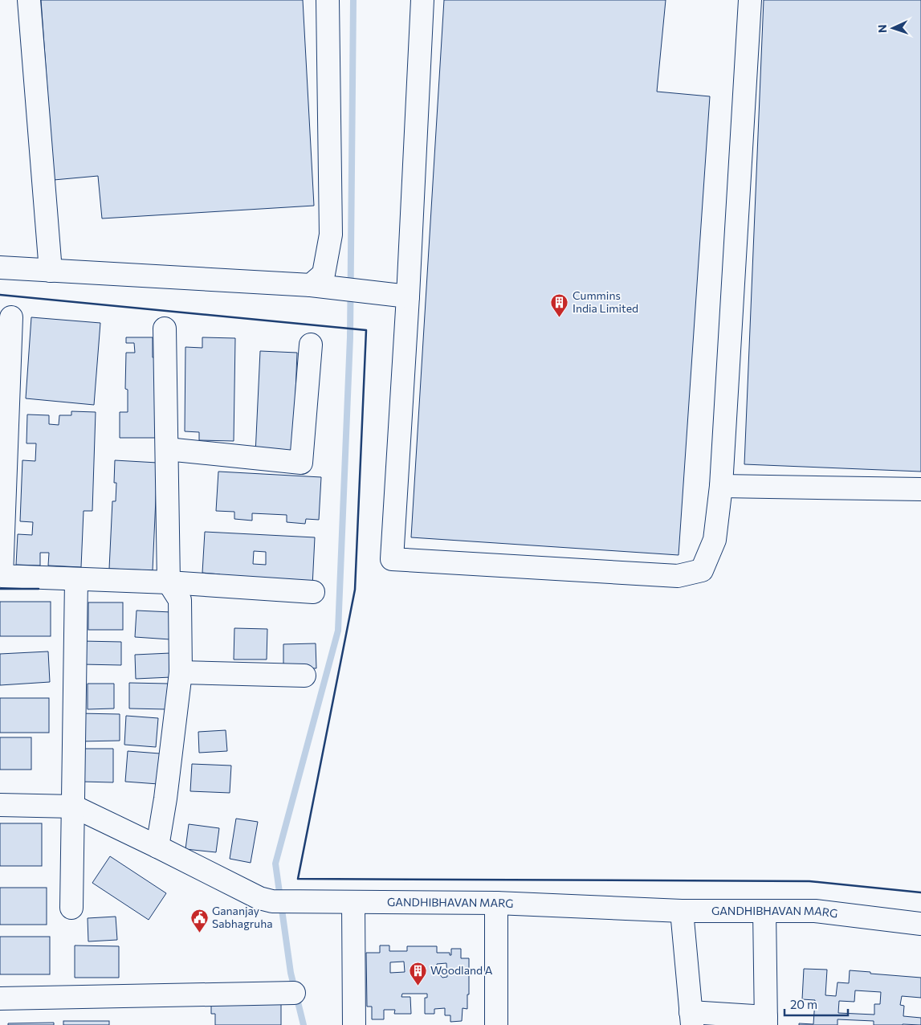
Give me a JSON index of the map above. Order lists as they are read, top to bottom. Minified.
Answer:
{"streets":{"street":["GANDHIBHAVAN MARG"]},"places":{"building":["Cummins India Limited","Woodland A"],"public building":["Gananjay Sabhagruha"]},"scale_bar":"20 m","north":"left"}
